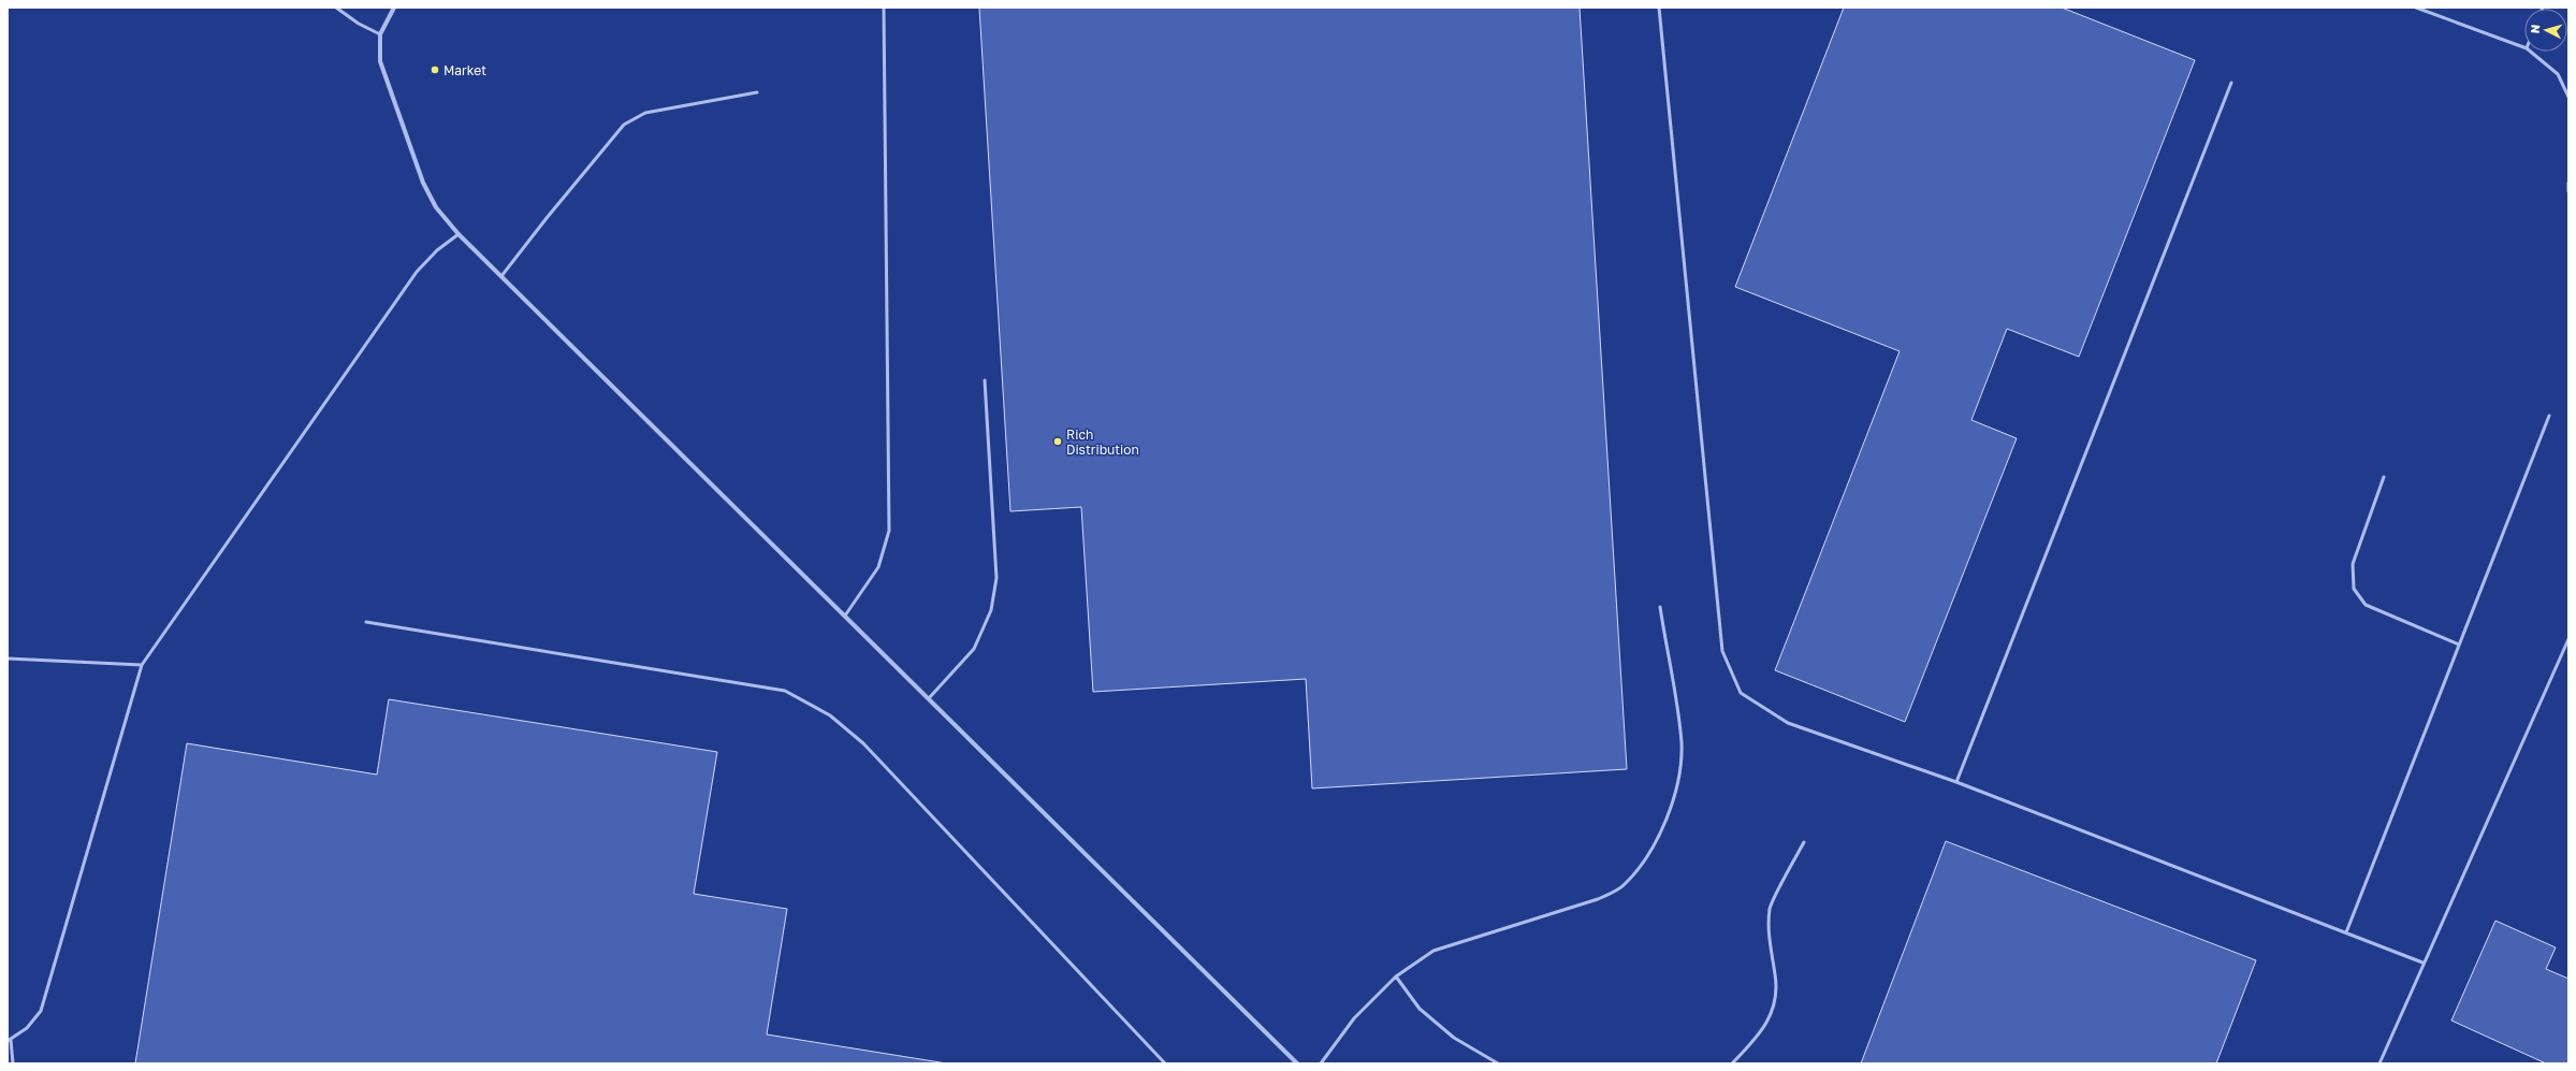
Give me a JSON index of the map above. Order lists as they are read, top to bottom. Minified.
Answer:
{"places":["Market","Rich Distribution"],"north":"left"}
